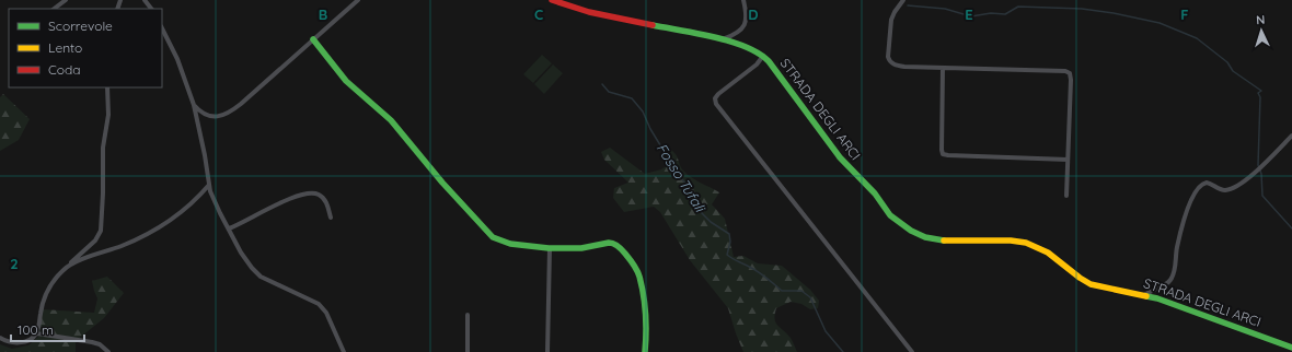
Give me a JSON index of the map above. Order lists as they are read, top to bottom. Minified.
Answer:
{"streets":{"street":["STRADA DEGLI ARCI"]},"water":["Fosso Tufali"],"legend":["Scorrevole","Lento","Coda"],"scale_bar":"100 m","north":"top","grid":{"columns":["B","C","D","E","F"],"rows":["2"]}}
